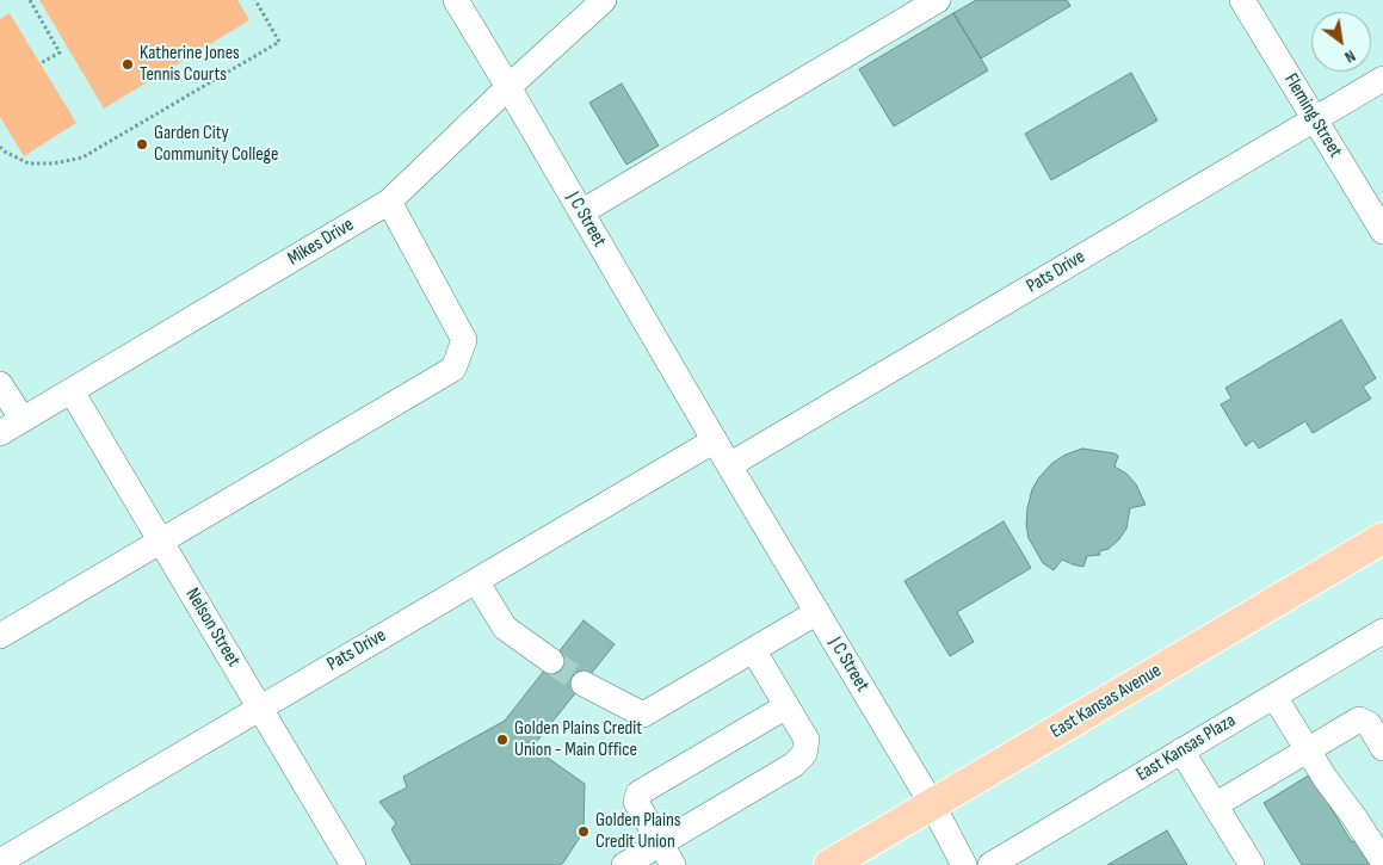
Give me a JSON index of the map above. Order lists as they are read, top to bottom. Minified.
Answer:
{"streets":{"main road":["East Kansas Avenue"],"street":["Fleming Street","J C Street","Mikes Drive","Pats Drive","Nelson Street","East Kansas Plaza"]},"crossings":[["Fleming Street","Pats Drive"],["J C Street","Mikes Drive"],["J C Street","Pats Drive"],["J C Street","East Kansas Avenue"],["Mikes Drive","Nelson Street"],["Pats Drive","Nelson Street"]],"places":["Katherine Jones Tennis Courts","Garden City Community College","Golden Plains Credit Union - Main Office","Golden Plains Credit Union"],"north":"bottom right"}
